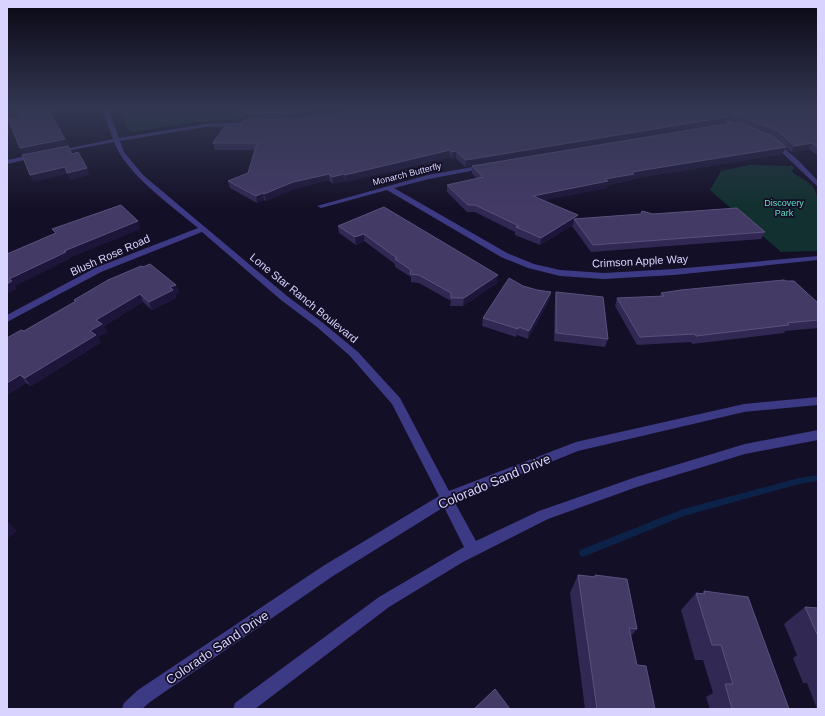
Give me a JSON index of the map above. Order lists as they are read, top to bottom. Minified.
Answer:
{"streets":{"street":["Monarch Butterfly","Blush Rose Road","Crimson Apple Way","Lone Star Ranch Boulevard","Colorado Sand Drive"]},"crossings":[["Monarch Butterfly","Crimson Apple Way"],["Blush Rose Road","Lone Star Ranch Boulevard"],["Lone Star Ranch Boulevard","Colorado Sand Drive"]],"parks":["Discovery Park"]}
